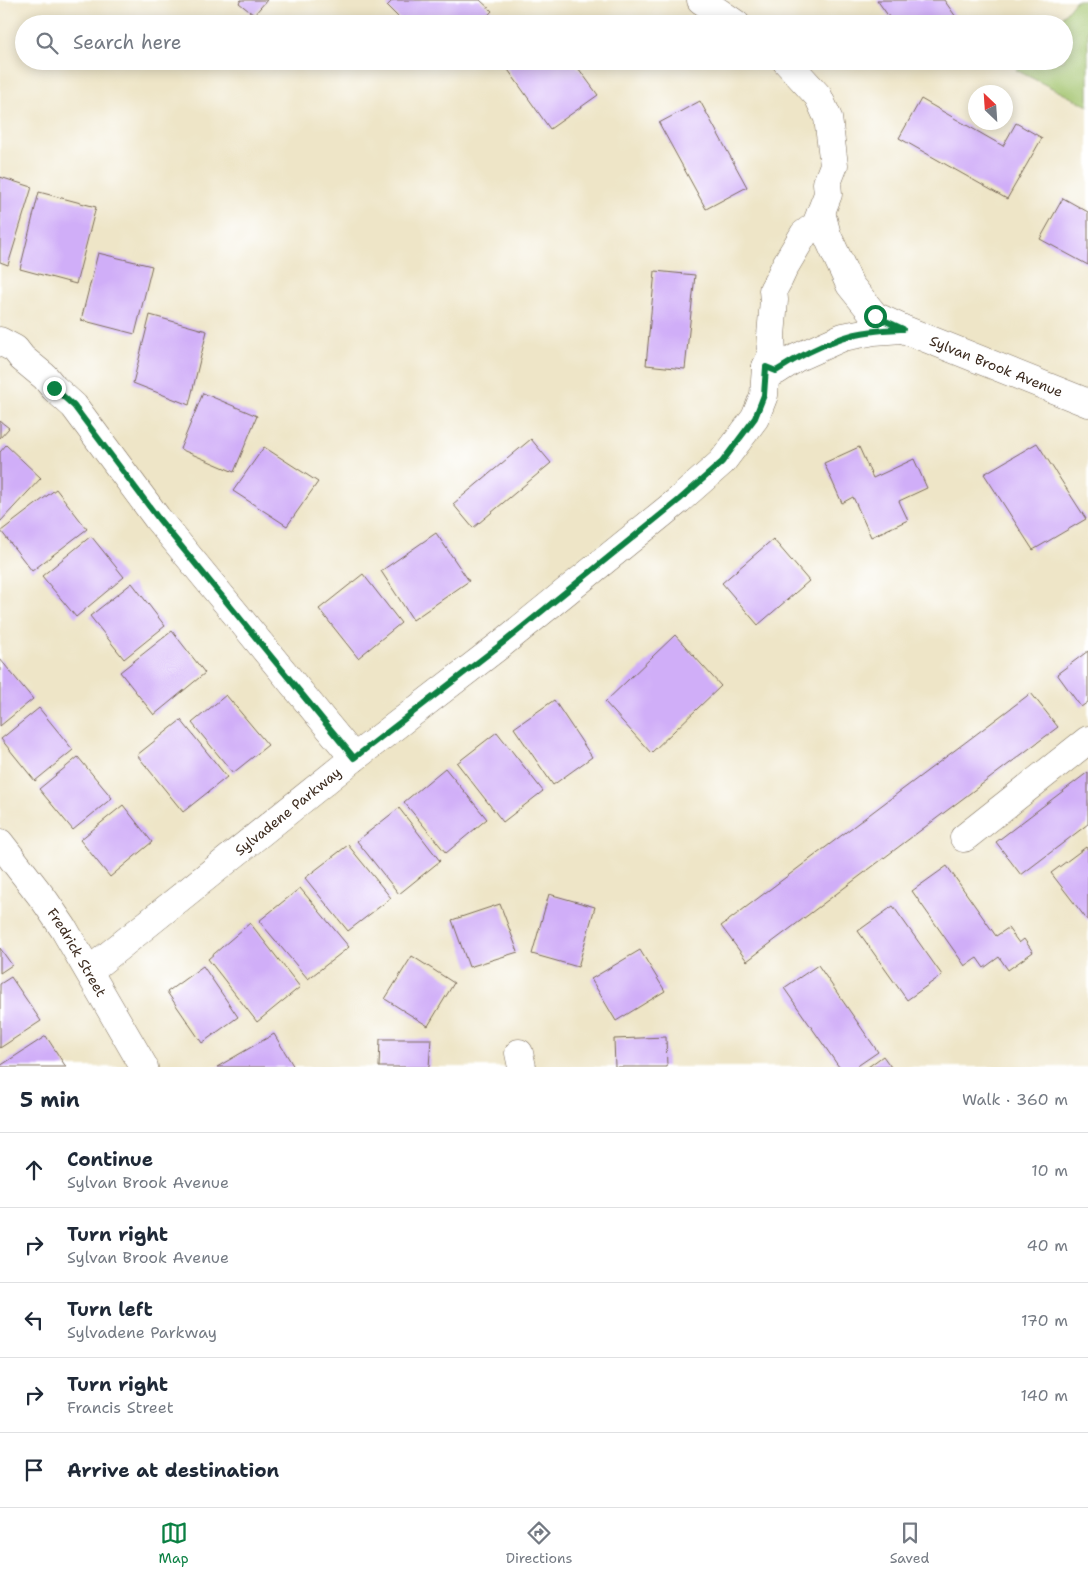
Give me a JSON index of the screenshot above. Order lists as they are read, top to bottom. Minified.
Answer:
{"streets":{"street":["Sylvan Brook Avenue","Sylvadene Parkway","Fredrick Street"]},"crossings":[["Sylvan Brook Avenue","Sylvadene Parkway"],["Sylvadene Parkway","Fredrick Street"]],"north":"top left","page":{"search":"Search here","heading":["5 min","Walk · 360 m"],"list":[["Continue","Sylvan Brook Avenue","10 m"],["Turn right","Sylvan Brook Avenue","40 m"],["Turn left","Sylvadene Parkway","170 m"],["Turn right","Francis Street","140 m"],"Arrive at destination"],"nav":["Map","Directions","Saved"]}}
